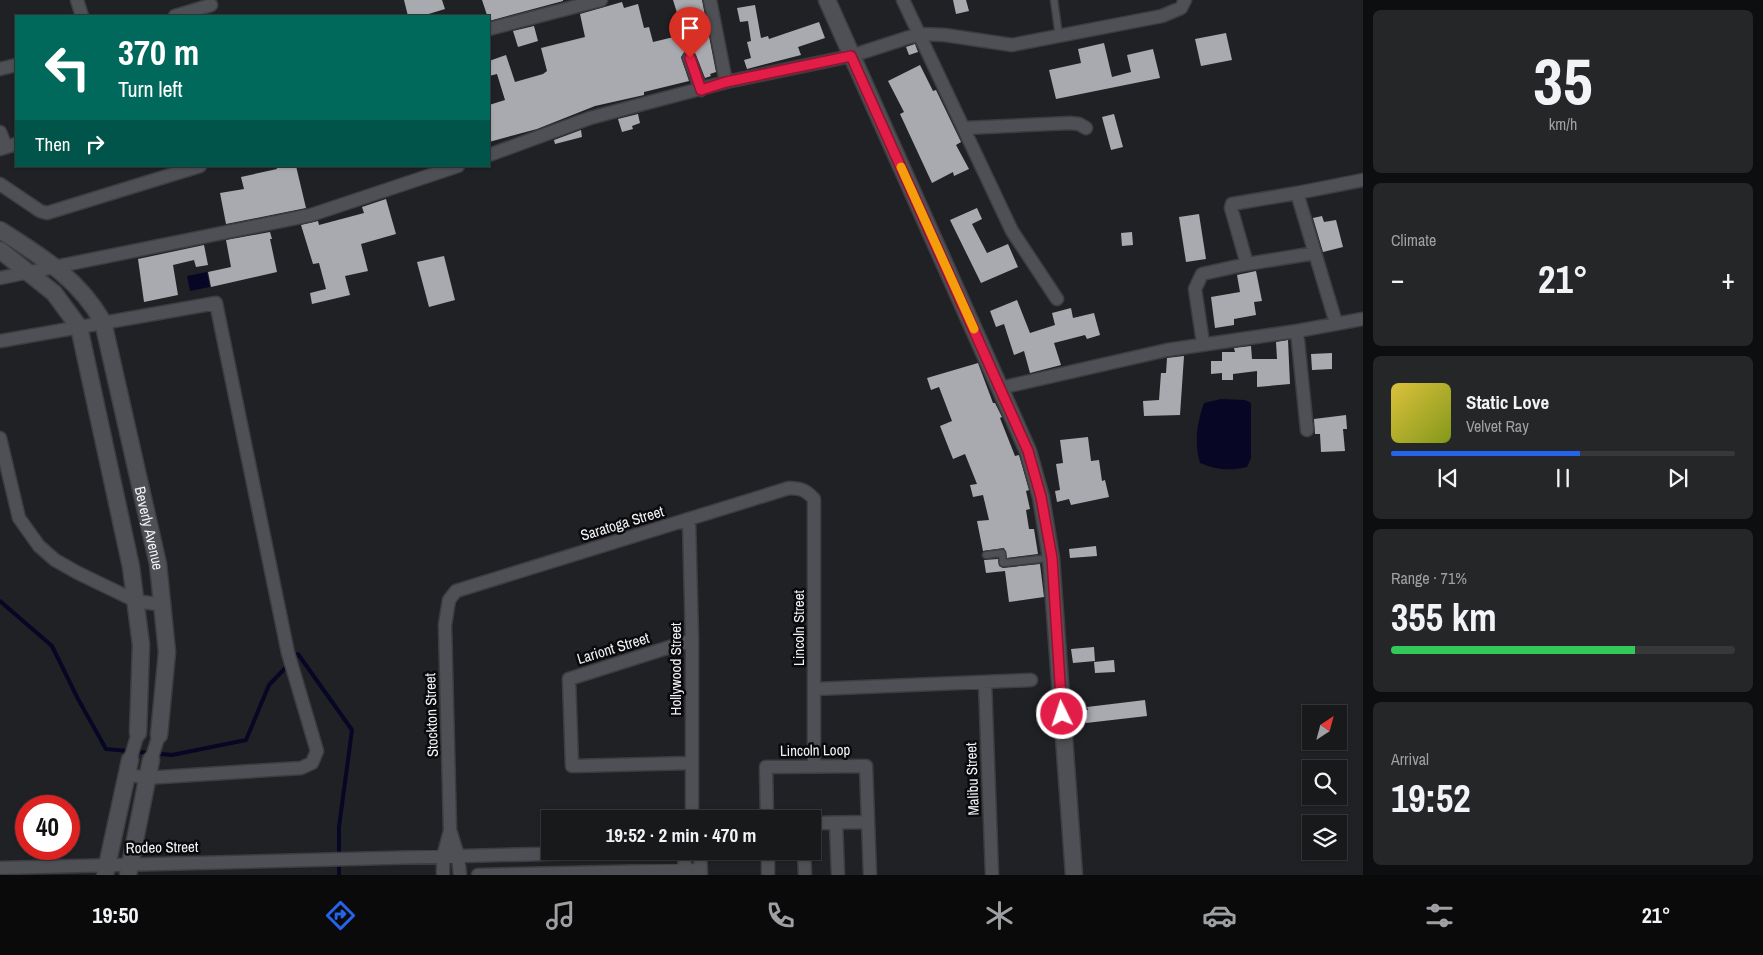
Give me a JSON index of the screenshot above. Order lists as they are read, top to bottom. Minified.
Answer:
{"streets":{"street":["Saratoga Street","Beverly Avenue","Lincoln Street","Lariont Street","Hollywood Street","Stockton Street","Lincoln Loop","Malibu Street","Rodeo Street"]},"crossings":[["Saratoga Street","Lincoln Street"],["Saratoga Street","Hollywood Street"],["Saratoga Street","Stockton Street"],["Beverly Avenue","Rodeo Street"],["Lincoln Street","Lincoln Loop"],["Lariont Street","Hollywood Street"]],"north":"top right","page":{"tile":[["35","km/h"],"Climate",["Range · 71%","355 km"],["Arrival","19:52"]],"turn":["370 m","Turn left"],"then":"Then","heat":["−","21°","+"],"song":["Static Love","Velvet Ray"],"limit":"40","trip":"19:52 · 2 min · 470 m","tabs":["19:50","21°"]}}
